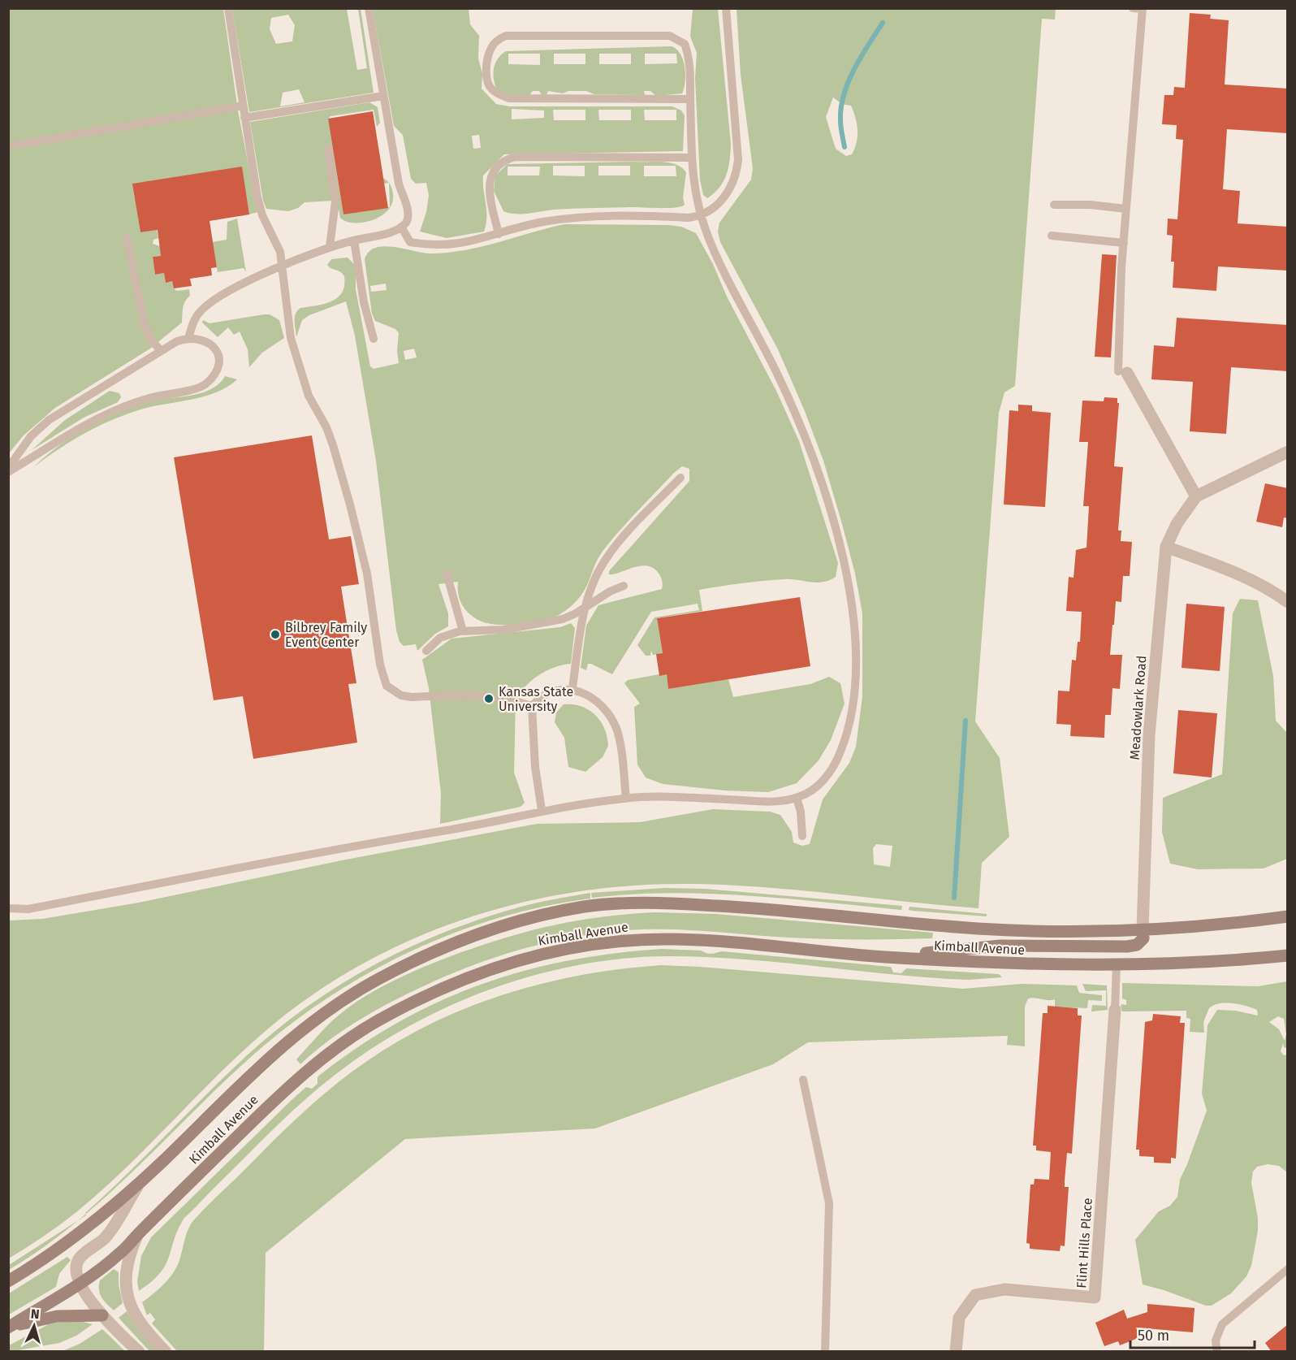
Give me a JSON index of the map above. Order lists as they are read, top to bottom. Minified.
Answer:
{"streets":{"main road":["Kimball Avenue"],"street":["Meadowlark Road","Flint Hills Place"]},"crossings":[["Meadowlark Road","Kimball Avenue"]],"places":["Bilbrey Family Event Center","Kansas State University"],"scale_bar":"50 m","north":"top"}
